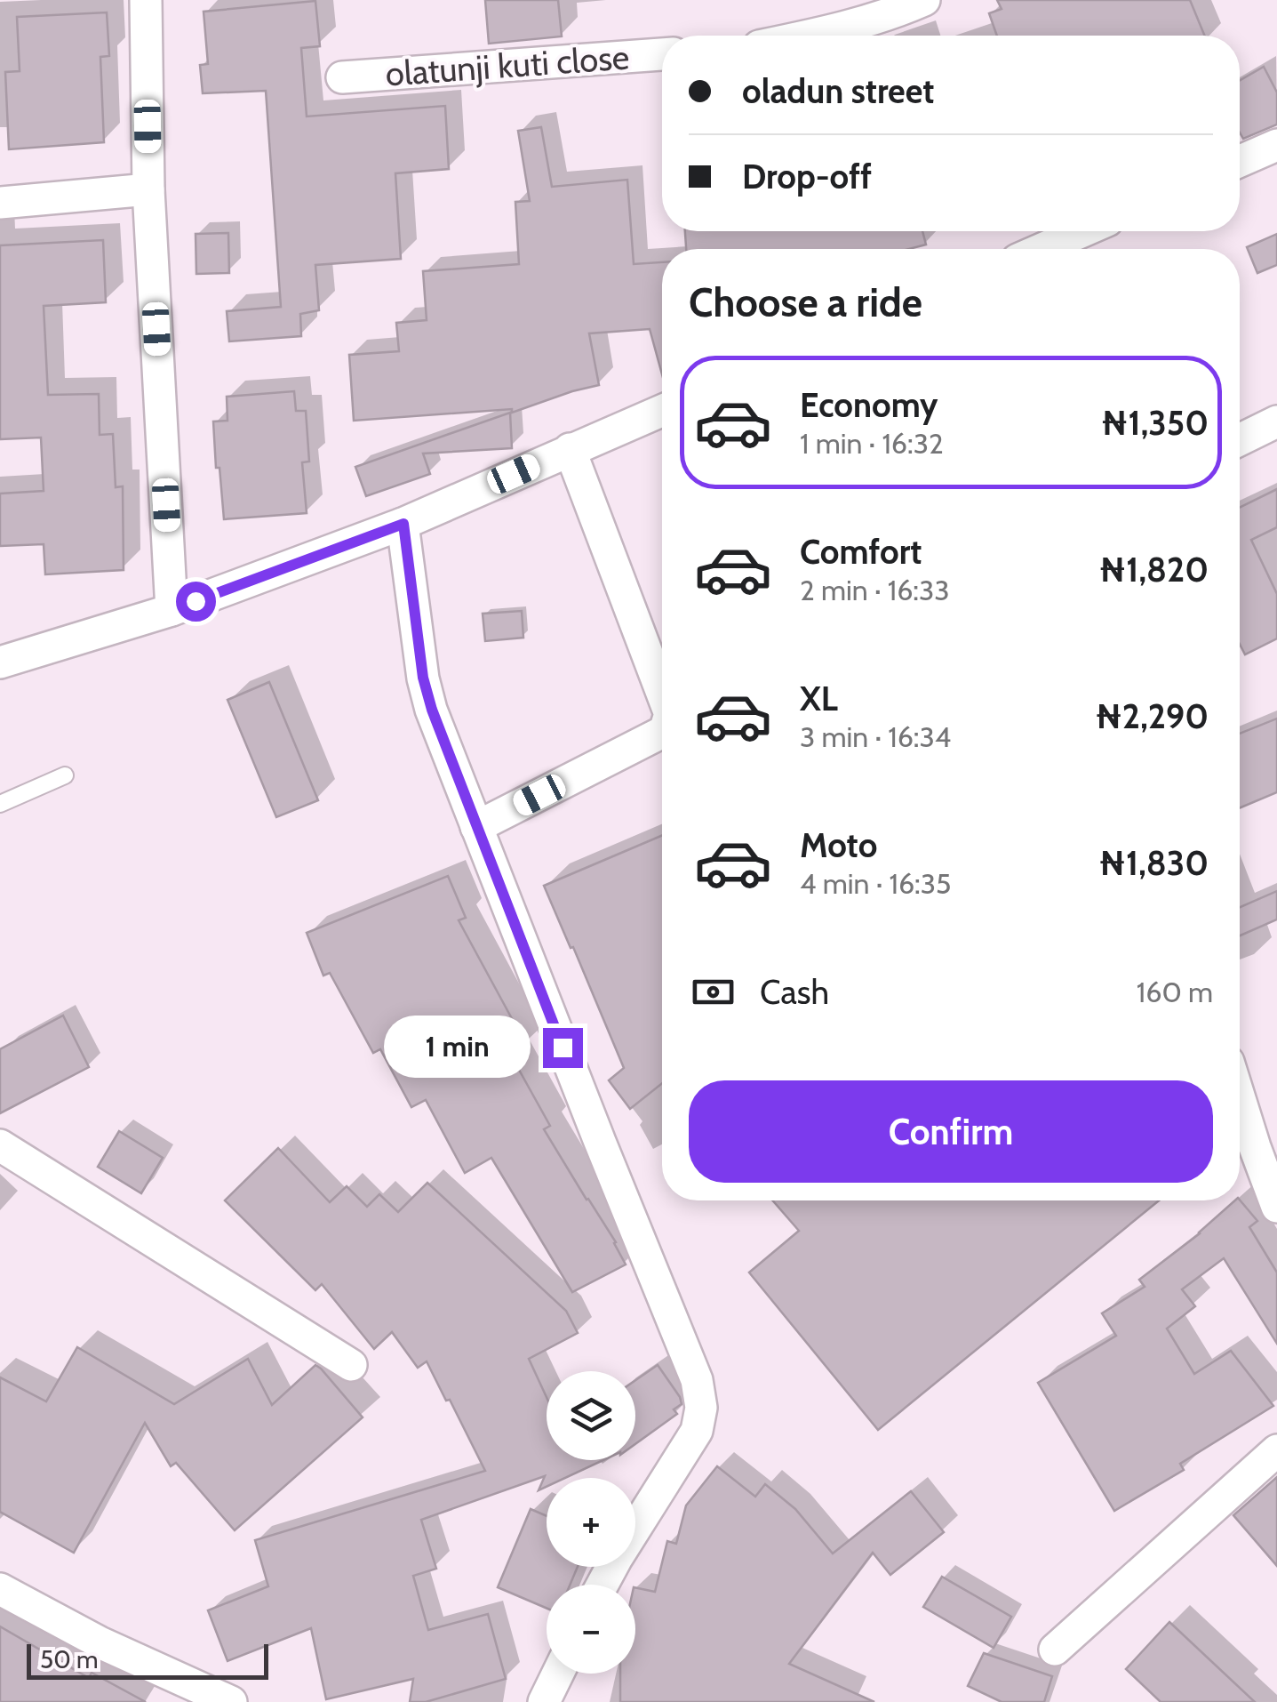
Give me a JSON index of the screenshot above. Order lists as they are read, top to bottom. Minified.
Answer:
{"streets":{"street":["olatunji kuti close"]},"scale_bar":"50 m","page":{"banner":["oladun street","Drop-off"],"heading":"Choose a ride","list":[{"name":"Economy","note":"1 min · 16:32","value":"₦1,350"},{"name":"Comfort","note":"2 min · 16:33","value":"₦1,820"},{"name":"XL","note":"3 min · 16:34","value":"₦2,290"},{"name":"Moto","note":"4 min · 16:35","value":"₦1,830"}],"pay":["Cash","160 m"],"bubble":"1 min","buttons":"Confirm","map_buttons":["+","−"],"scale":"50 m"}}
